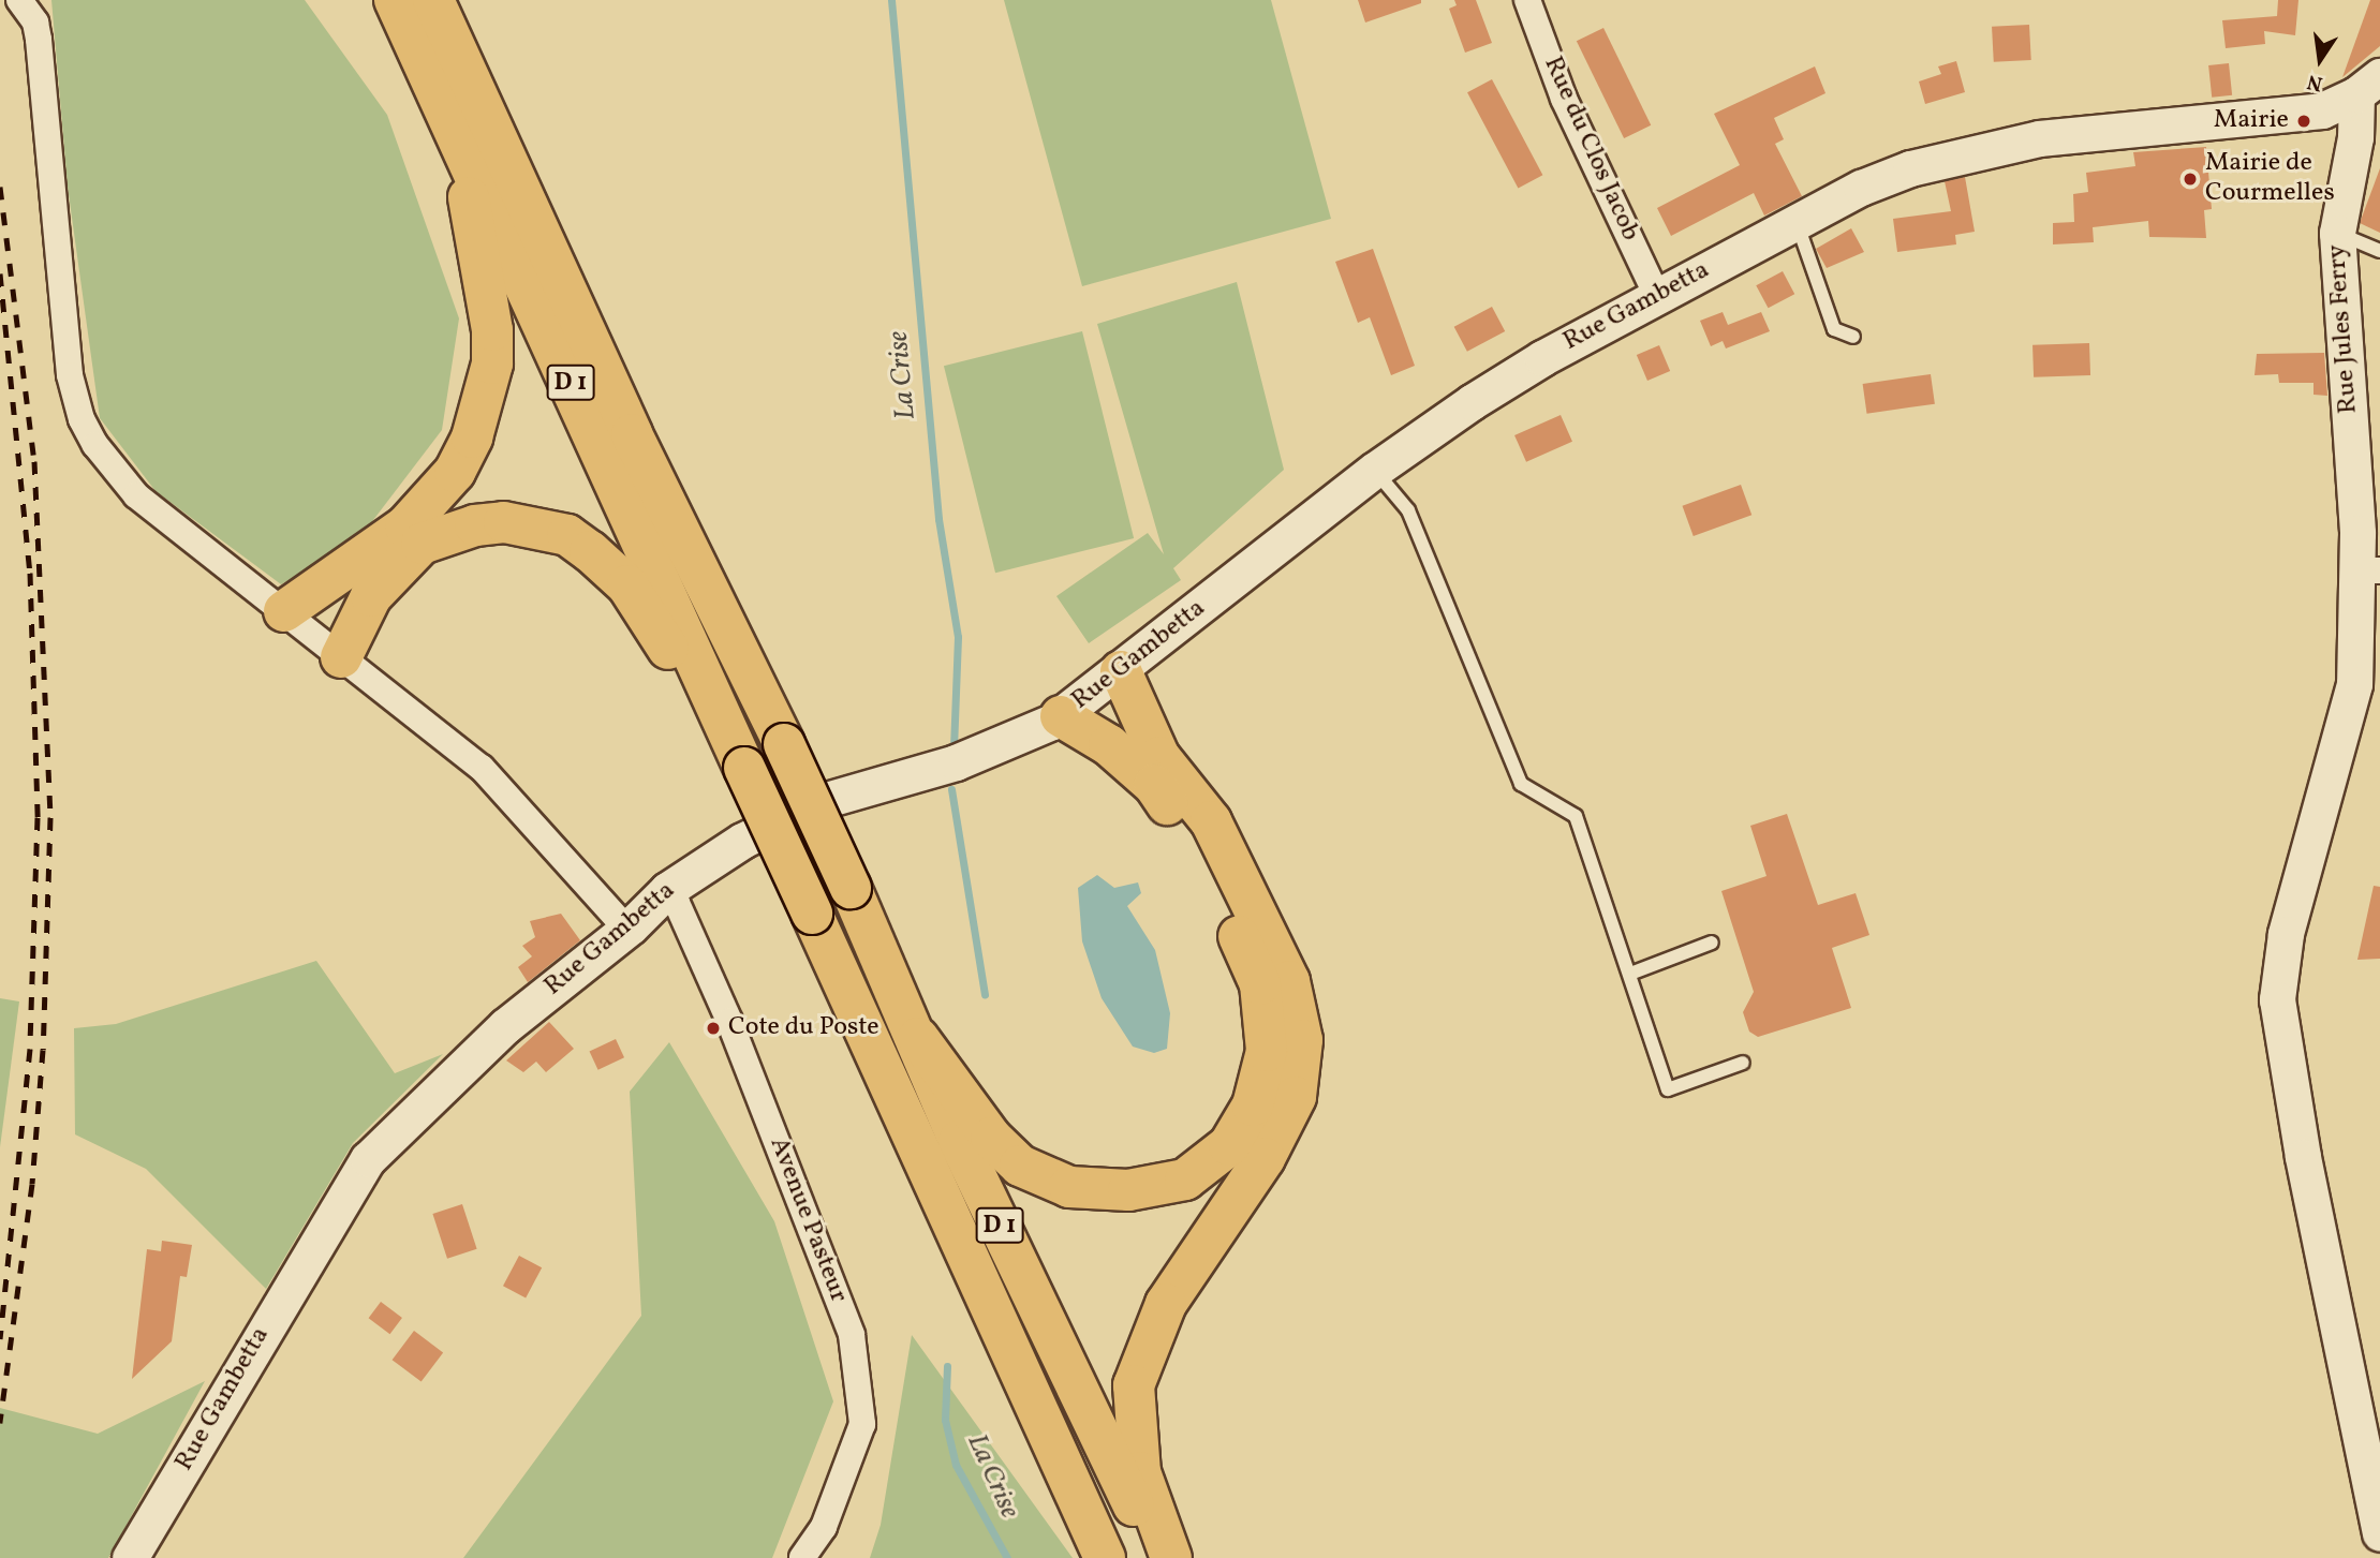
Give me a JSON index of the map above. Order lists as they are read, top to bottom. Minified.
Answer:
{"streets":{"highway":["D 1"],"street":["Rue du Clos Jacob","Rue Gambetta","Rue Jules Ferry","Avenue Pasteur"]},"crossings":[["Rue du Clos Jacob","Rue Gambetta"],["Rue Gambetta","Rue Jules Ferry"],["Rue Gambetta","Avenue Pasteur"]],"water":["La Crise"],"places":["Mairie","Mairie de Courmelles","Cote du Poste"],"north":"bottom"}
